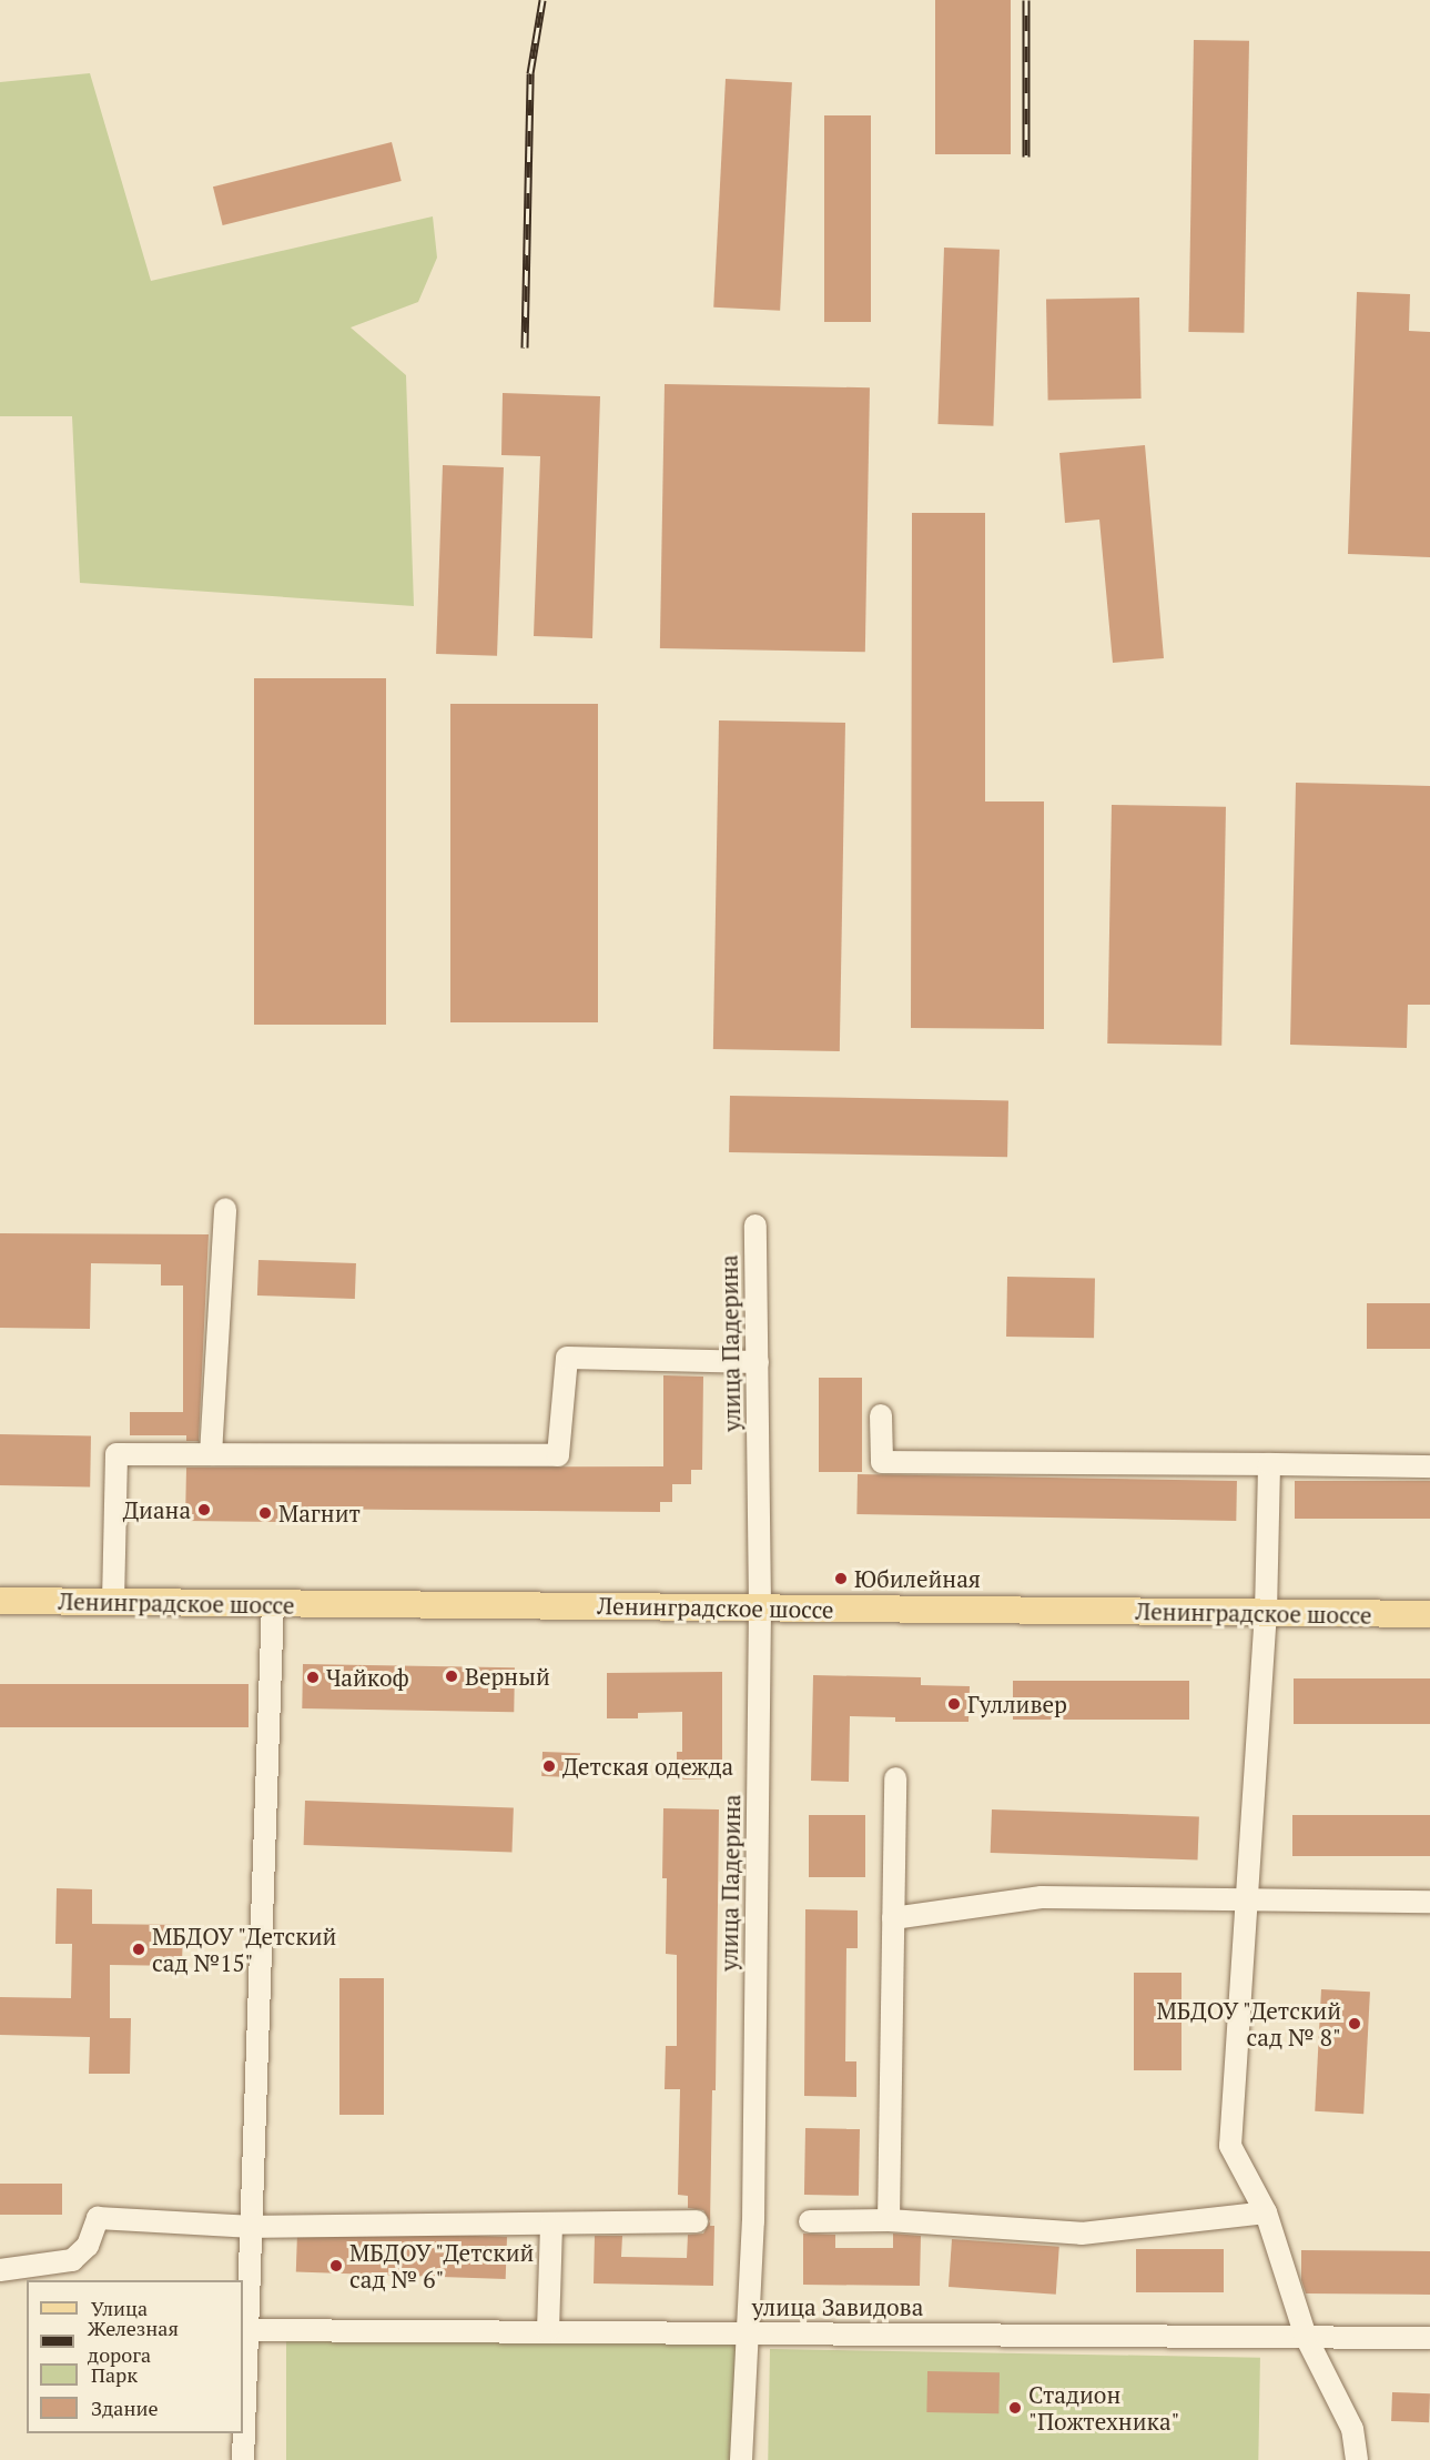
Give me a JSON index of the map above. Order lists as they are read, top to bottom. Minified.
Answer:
{"streets":{"main road":["Ленинградское шоссе"],"street":["улица Падерина","улица Завидова"]},"crossings":[["улица Падерина","Ленинградское шоссе"],["улица Падерина","улица Завидова"]],"places":["Диана","Магнит","Юбилейная","Верный","Чайкоф","Гулливер","Детская одежда","МБДОУ \"Детский сад №15\"","МБДОУ \"Детский сад № 8\"","МБДОУ \"Детский сад № 6\"","Стадион \"Пожтехника\""],"legend":["Улица","Железная дорога","Парк","Здание"]}
